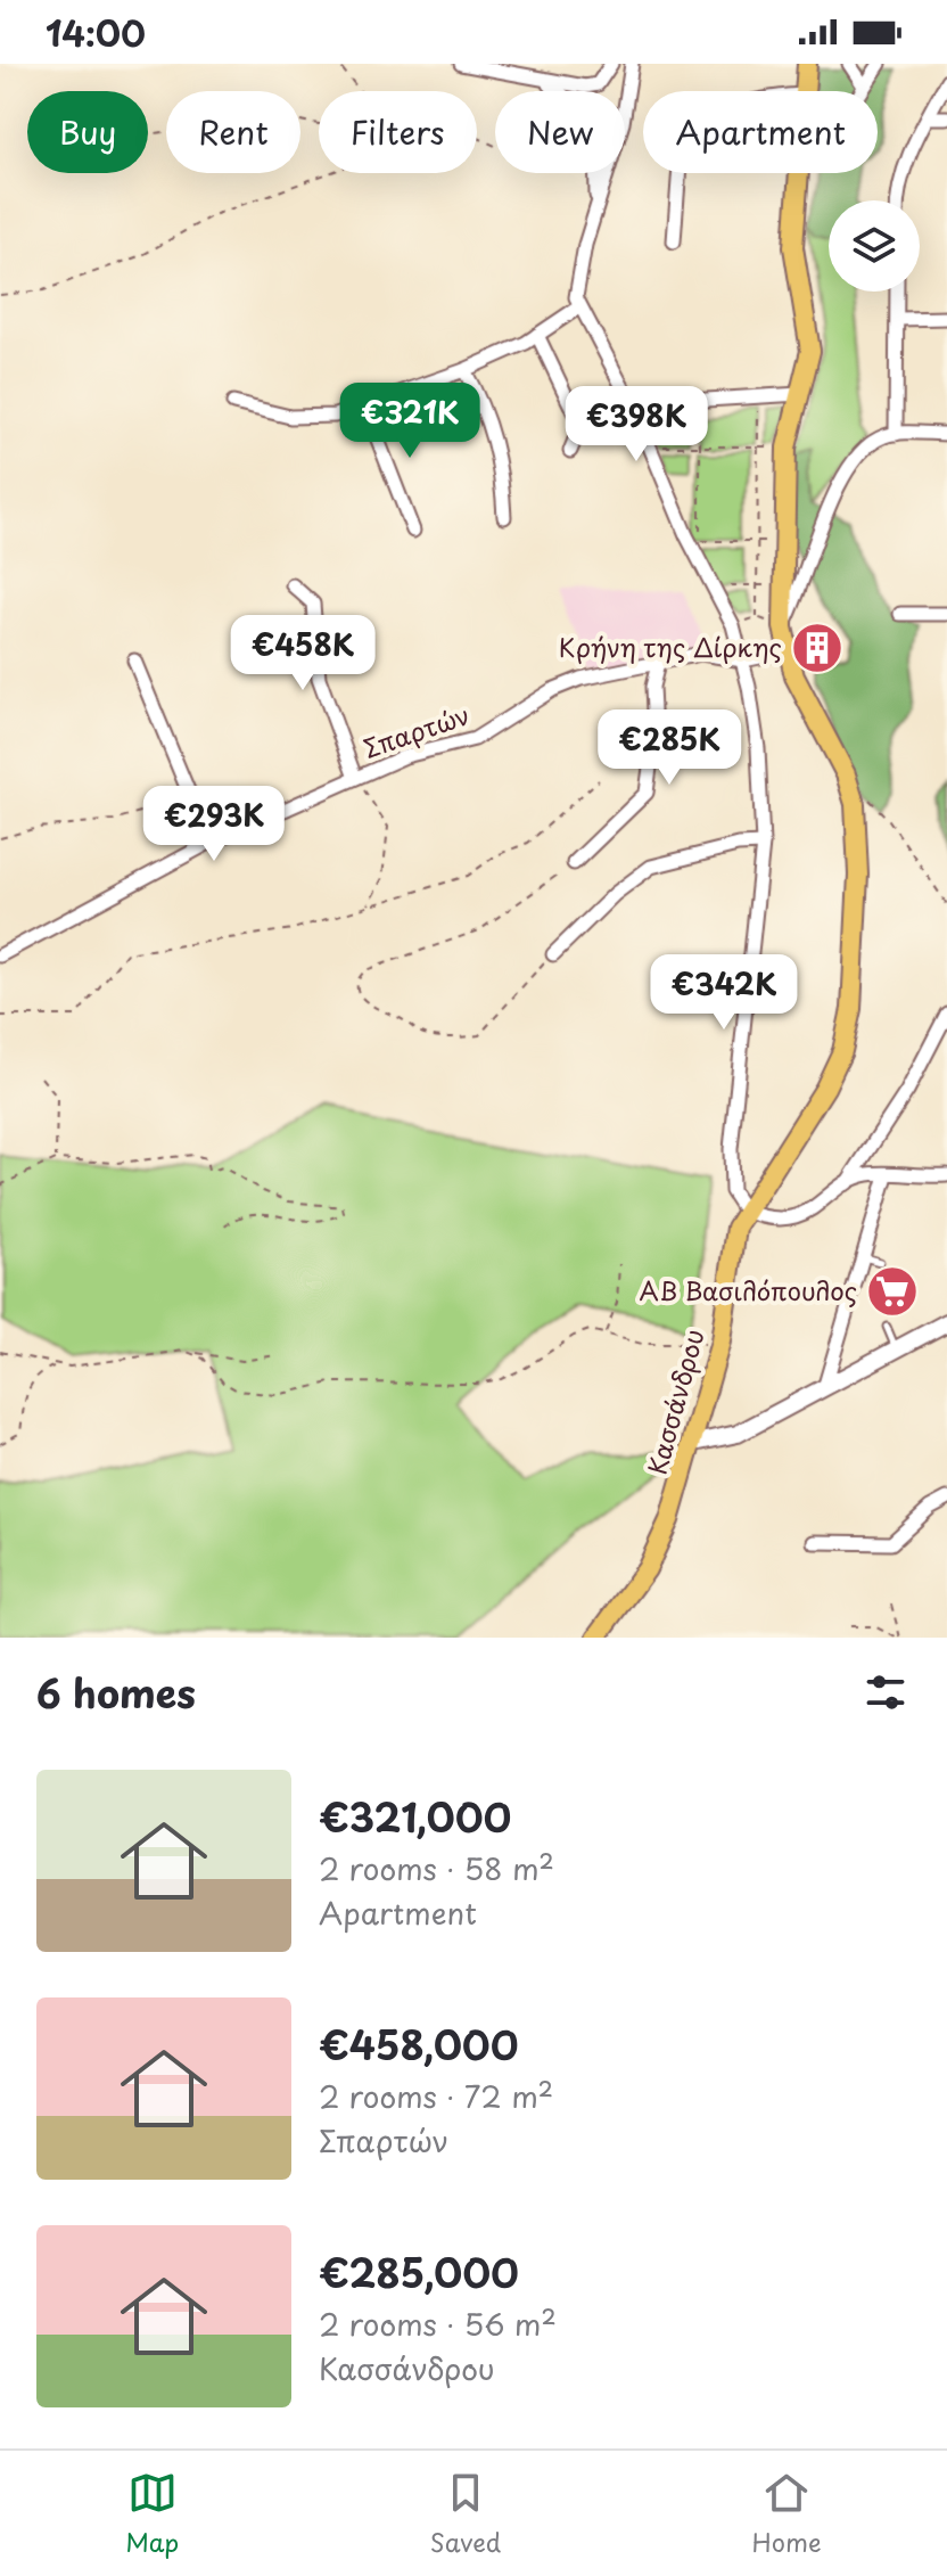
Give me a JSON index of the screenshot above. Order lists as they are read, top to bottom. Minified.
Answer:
{"streets":{"main road":["Κασσάνδρου"],"street":["Σπαρτών"]},"places":{"building":["Κρήνη της Δίρκης"],"supermarket":["ΑΒ Βασιλόπουλος"]},"page":{"status":"14:00","chip":["Buy","Rent","Filters","New","Apartment"],"price":["€321K","€398K","€458K","€285K","€293K","€342K"],"heading":"6 homes","list":[{"name":"€321,000","note":"2 rooms · 58 m² · Apartment"},{"name":"€458,000","note":"2 rooms · 72 m² · Σπαρτών"},{"name":"€285,000","note":"2 rooms · 56 m² · Κασσάνδρου"}],"tabs":["Map","Saved","Home"]}}
